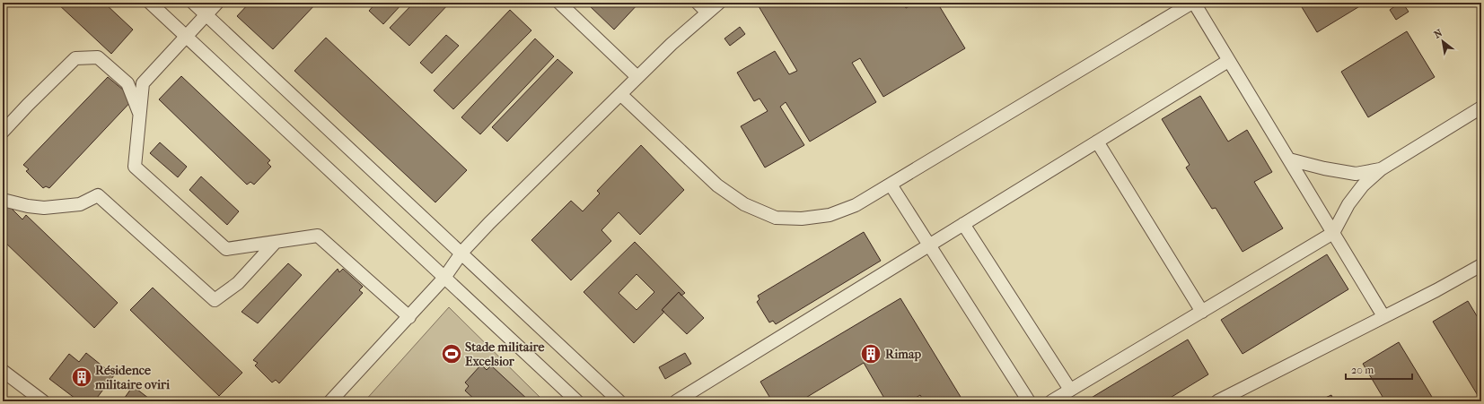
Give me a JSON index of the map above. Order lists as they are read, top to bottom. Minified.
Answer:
{"places":{"sports":["Stade militaire Excelsior"],"building":["Rimap","Résidence militaire oviri"]},"scale_bar":"20 m","north":"top left"}
